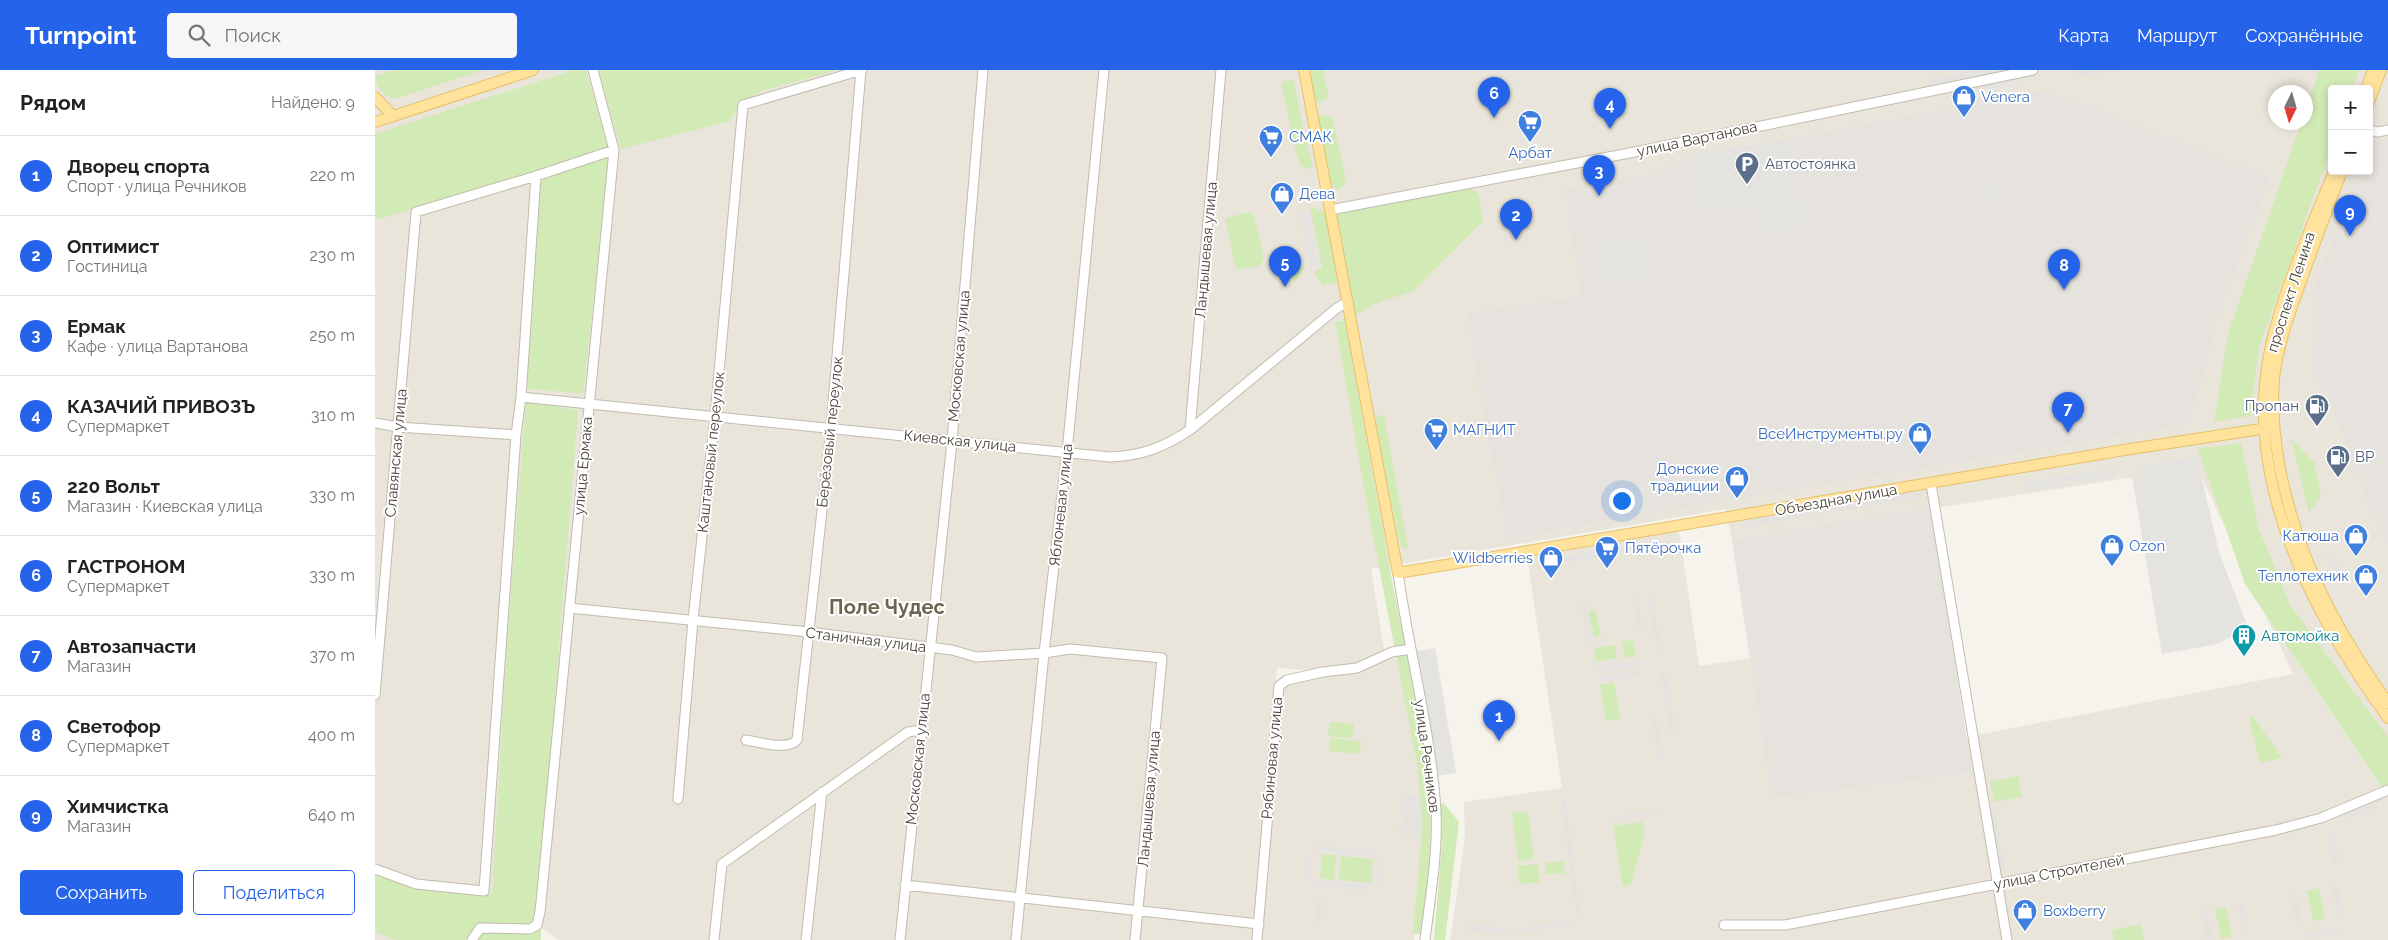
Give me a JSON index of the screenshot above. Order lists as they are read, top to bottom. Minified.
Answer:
{"streets":{"main road":["проспект Ленина","Объездная улица"],"street":["улица Вартанова","Ландышевая улица","Московская улица","Берёзовый переулок","Киевская улица","Каштановый переулок","Славянская улица","улица Ермака","Яблоневая улица","Станичная улица","улица Речников","Рябиновая улица","улица Строителей"]},"crossings":[["Ландышевая улица","Киевская улица"],["Ландышевая улица","Станичная улица"],["проспект Ленина","Объездная улица"],["Московская улица","Киевская улица"],["Московская улица","Станичная улица"],["Берёзовый переулок","Киевская улица"],["Берёзовый переулок","Каштановый переулок"],["Берёзовый переулок","Станичная улица"],["Киевская улица","Каштановый переулок"],["Киевская улица","улица Ермака"],["Киевская улица","Яблоневая улица"],["Каштановый переулок","Станичная улица"],["улица Ермака","Станичная улица"],["Объездная улица","улица Речников"],["Яблоневая улица","Станичная улица"],["улица Речников","Рябиновая улица"]],"districts":["Поле Чудес"],"places":{"shop":["Venera","Дева","ВсеИнструменты.ру","Донские традиции","Катюша","Ozon","Wildberries","Теплотехник","Boxberry"],"supermarket":["Арбат","СМАК","МАГНИТ","Пятёрочка"],"parking":["Автостоянка"],"fuel station":["Пропан","BP"],"building":["Автомойка"]},"north":"bottom","page":{"header":"Turnpoint","search":"Поиск","nav":["Карта","Маршрут","Сохранённые"],"heading":["Рядом","Найдено: 9"],"pins":["6","4","3","9","2","5","8","7","1"],"map_buttons":["+","−"],"list":[{"mark":"1","name":"Дворец спорта","note":"Спорт · улица Речников","value":"220 m"},{"mark":"2","name":"Оптимист","note":"Гостиница","value":"230 m"},{"mark":"3","name":"Ермак","note":"Кафе · улица Вартанова","value":"250 m"},{"mark":"4","name":"КАЗАЧИЙ ПРИВОЗЪ","note":"Супермаркет","value":"310 m"},{"mark":"5","name":"220 Вольт","note":"Магазин · Киевская улица","value":"330 m"},{"mark":"6","name":"ГАСТРОНОМ","note":"Супермаркет","value":"330 m"},{"mark":"7","name":"Автозапчасти","note":"Магазин","value":"370 m"},{"mark":"8","name":"Светофор","note":"Супермаркет","value":"400 m"},{"mark":"9","name":"Химчистка","note":"Магазин","value":"640 m"}],"buttons":["Сохранить","Поделиться"]}}
